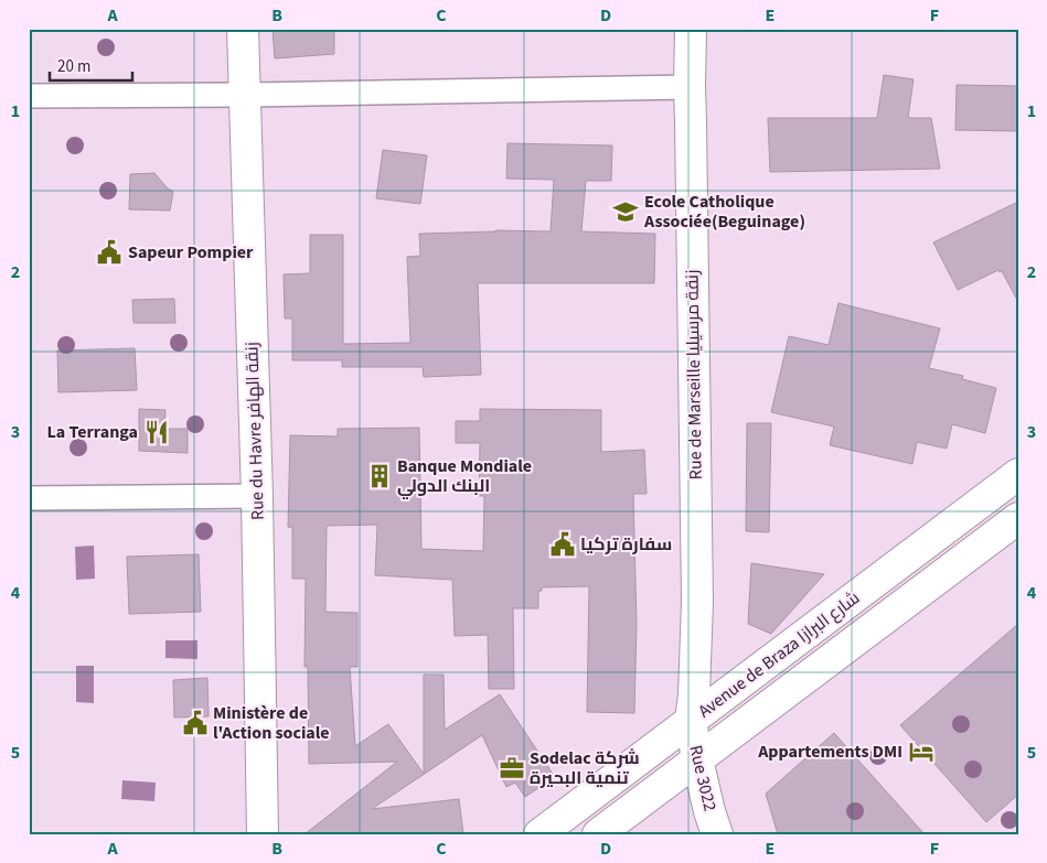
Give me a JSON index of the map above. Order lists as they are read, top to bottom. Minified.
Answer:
{"streets":{"main road":["Rue de Marseille زنقة مرسيليا","Rue du Havre زنقة الهافر","Avenue de Braza شارع البرازا","Rue 3022"]},"crossings":[["Rue de Marseille زنقة مرسيليا","Avenue de Braza شارع البرازا"],["Rue de Marseille زنقة مرسيليا","Rue 3022"],["Avenue de Braza شارع البرازا","Rue 3022"]],"places":{"school or university":["Ecole Catholique Associée(Beguinage)"],"public building":["Sapeur Pompier","سفارة تركيا","Ministère de l'Action sociale"],"restaurant":["La Terranga"],"building":["Banque Mondiale البنك الدولي"],"hotel":["Appartements DMI"],"office":["Sodelac شركة تنمية البحيرة"]},"scale_bar":"20 m","grid":{"columns":["A","B","C","D","E","F"],"rows":["1","2","3","4","5"]}}
